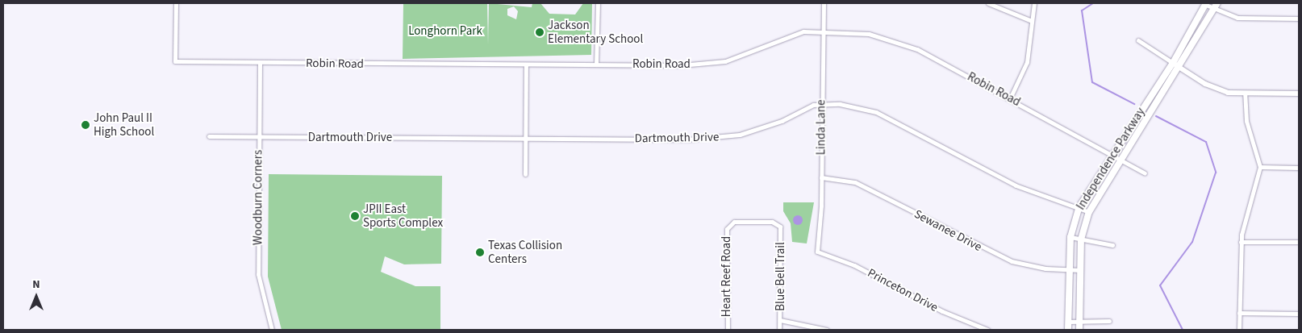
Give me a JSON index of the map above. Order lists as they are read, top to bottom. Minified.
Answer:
{"streets":{"main road":["Independence Parkway"],"street":["Robin Road","Linda Lane","Dartmouth Drive","Woodburn Corners","Sewanee Drive","Heart Reef Road","Blue Bell Trail","Princeton Drive"]},"crossings":[["Robin Road","Linda Lane"],["Robin Road","Independence Parkway"],["Robin Road","Woodburn Corners"],["Linda Lane","Dartmouth Drive"],["Linda Lane","Sewanee Drive"],["Linda Lane","Princeton Drive"],["Dartmouth Drive","Woodburn Corners"],["Independence Parkway","Sewanee Drive"],["Heart Reef Road","Blue Bell Trail"]],"parks":["Longhorn Park"],"places":["Jackson Elementary School","John Paul II High School","JPII East Sports Complex","Texas Collision Centers"],"north":"top"}
